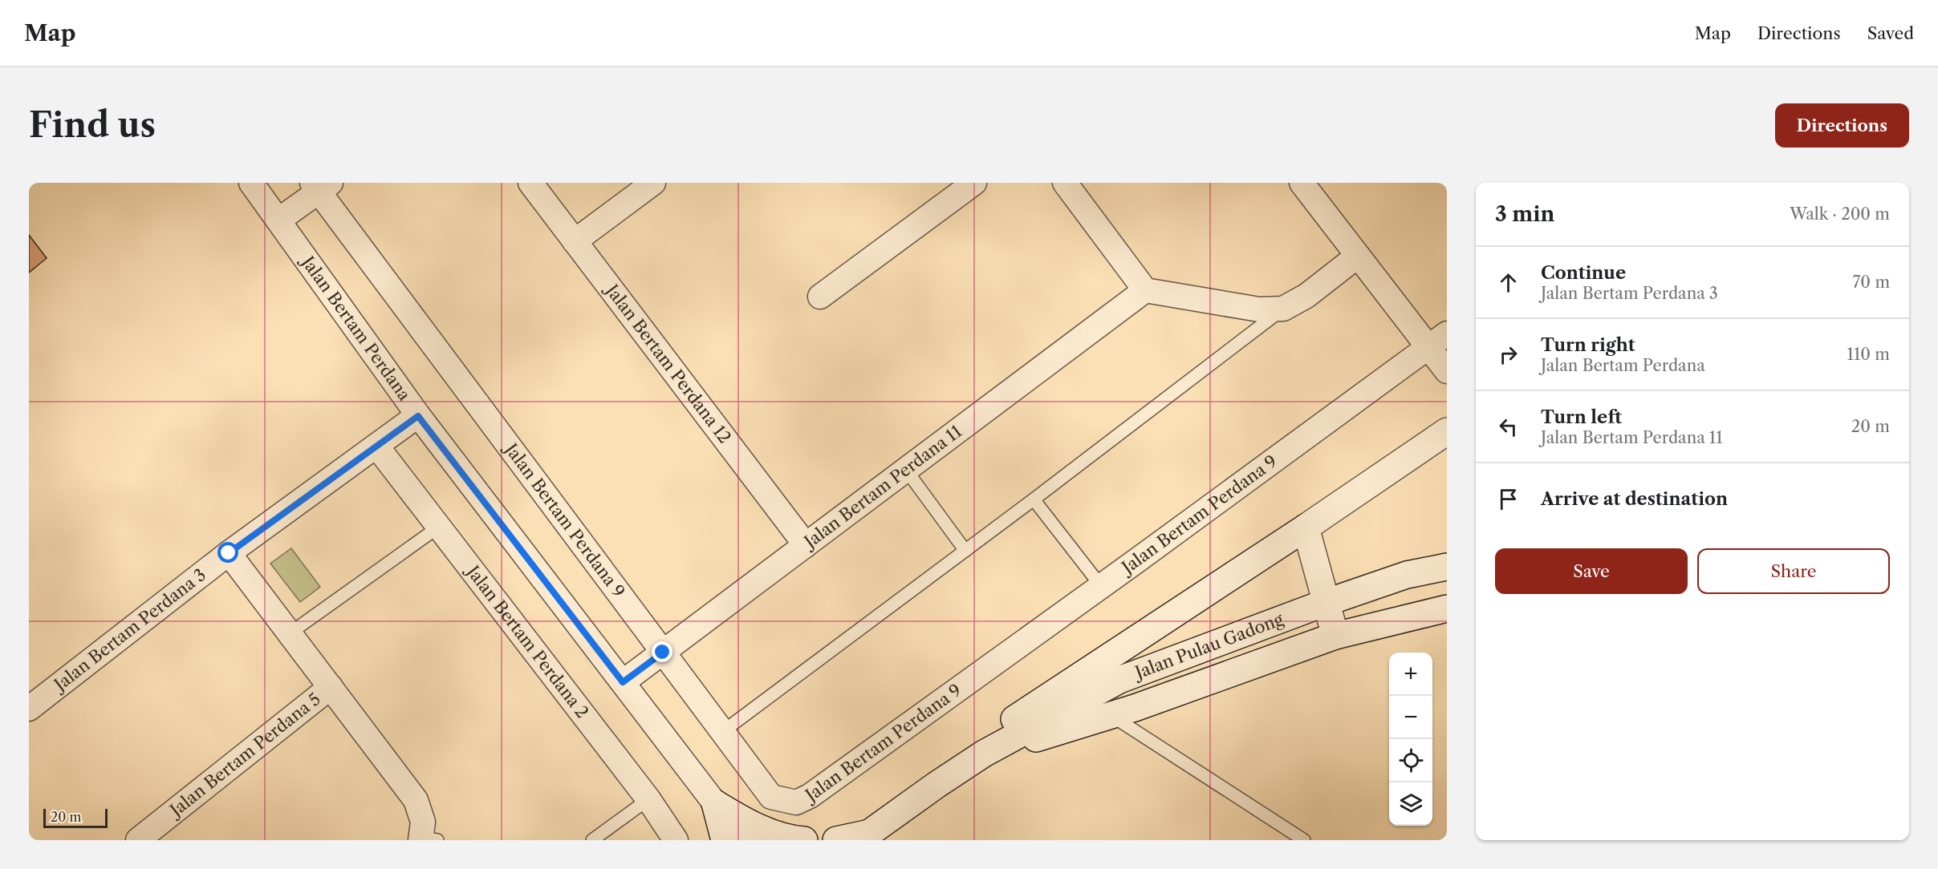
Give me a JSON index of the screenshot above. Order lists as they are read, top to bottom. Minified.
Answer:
{"streets":{"main road":["Jalan Pulau Gadong"],"street":["Jalan Bertam Perdana","Jalan Bertam Perdana 12","Jalan Bertam Perdana 11","Jalan Bertam Perdana 9","Jalan Bertam Perdana 3","Jalan Bertam Perdana 2","Jalan Bertam Perdana 5"]},"crossings":[["Jalan Bertam Perdana","Jalan Bertam Perdana 11"],["Jalan Bertam Perdana","Jalan Bertam Perdana 3"],["Jalan Bertam Perdana 12","Jalan Bertam Perdana 11"],["Jalan Bertam Perdana 11","Jalan Bertam Perdana 9"],["Jalan Bertam Perdana 3","Jalan Bertam Perdana 2"]],"scale_bar":"20 m","page":{"header":"Map","nav":["Map","Directions","Saved"],"buttons":["Directions",["Save","Share"]],"title":"Find us","heading":["3 min","Walk · 200 m"],"list":[["Continue","Jalan Bertam Perdana 3","70 m"],["Turn right","Jalan Bertam Perdana","110 m"],["Turn left","Jalan Bertam Perdana 11","20 m"],"Arrive at destination"],"map_buttons":["+","−"],"scale":"20 m"}}
